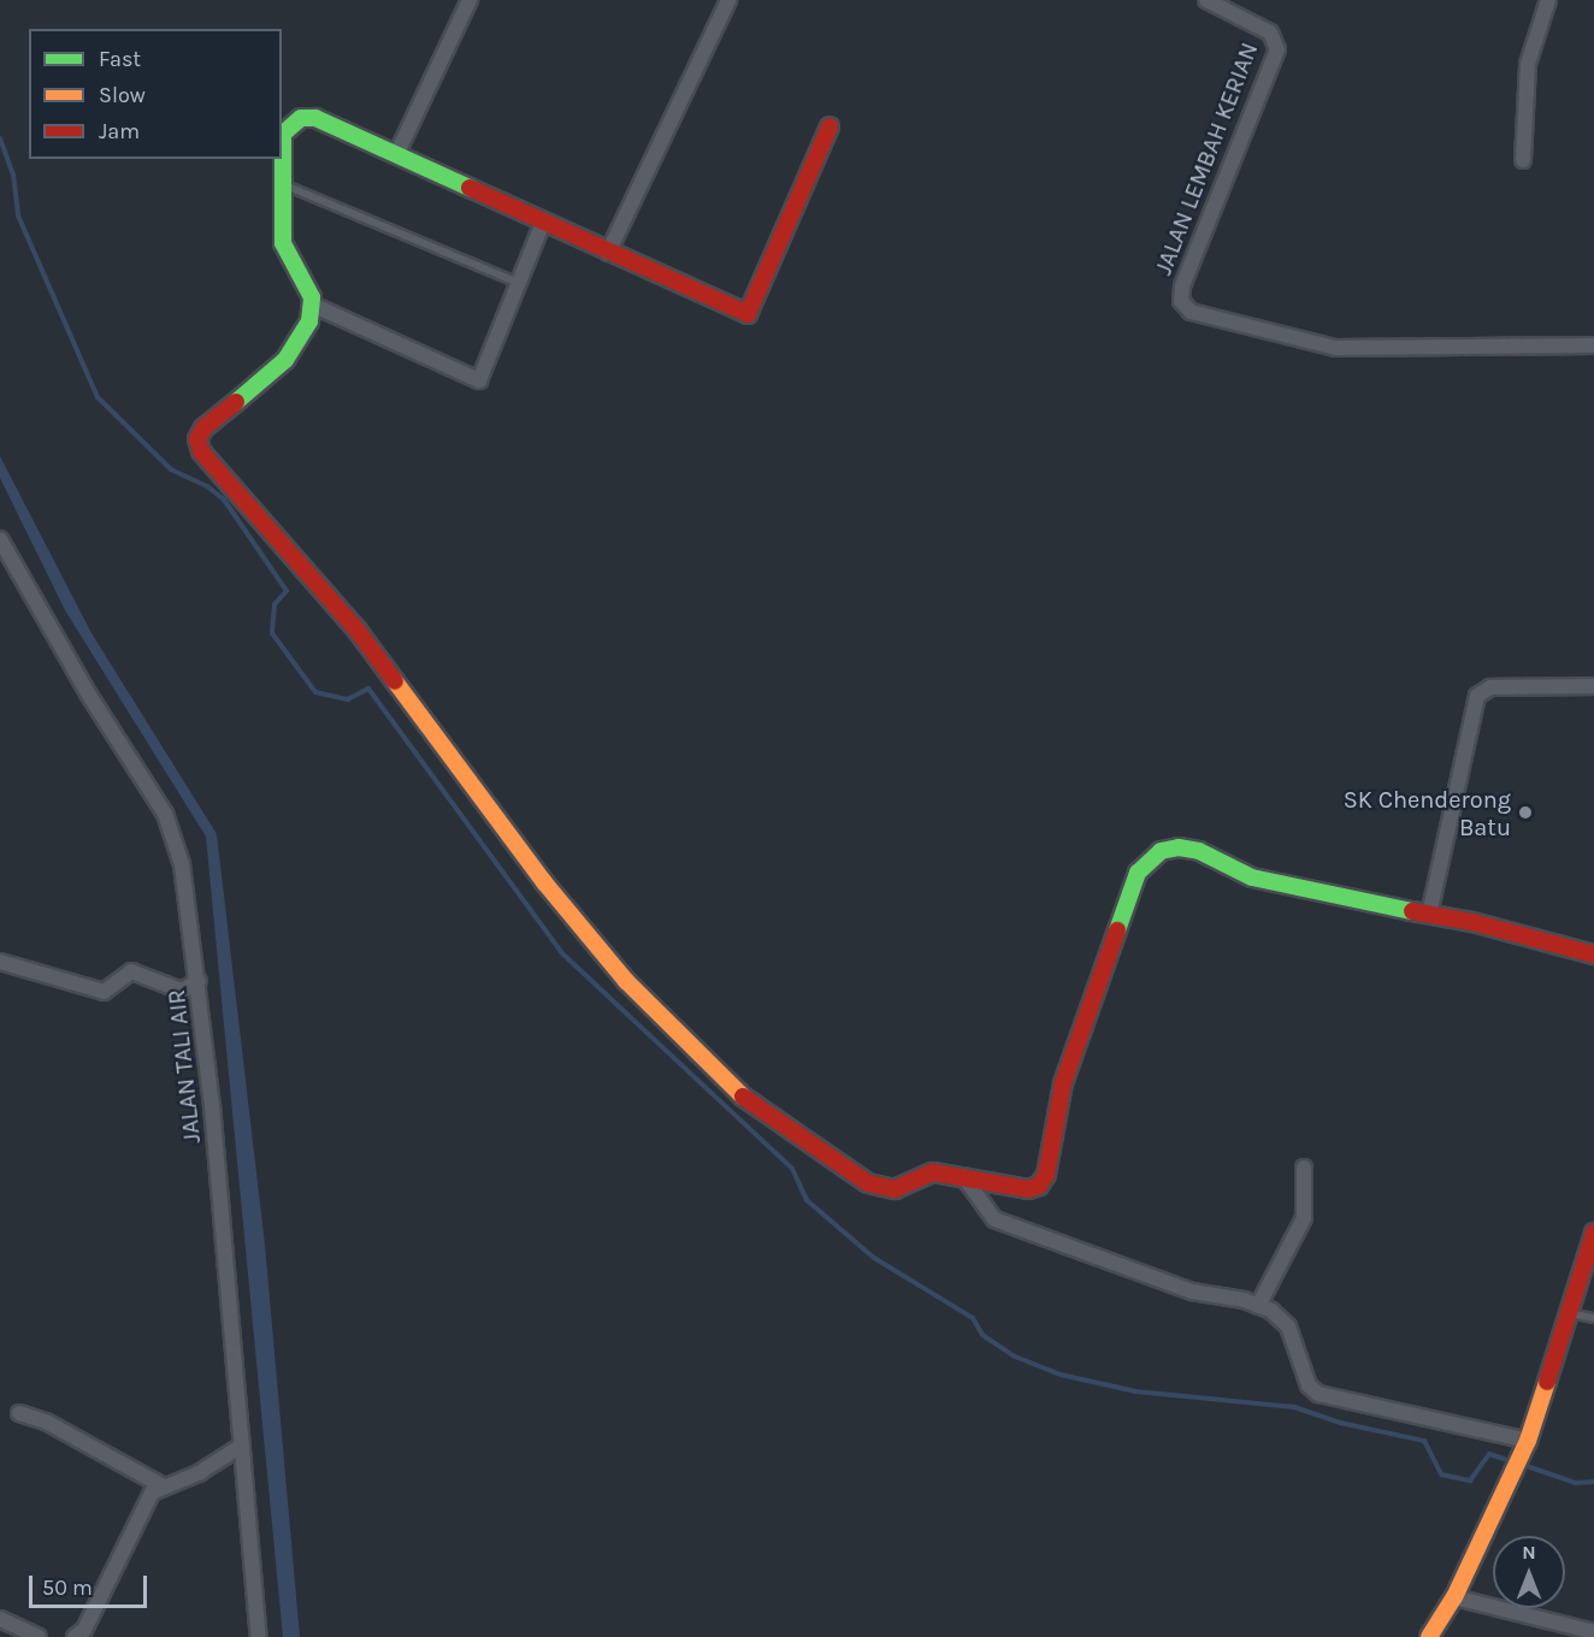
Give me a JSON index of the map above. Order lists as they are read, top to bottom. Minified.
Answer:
{"streets":{"street":["JALAN LEMBAH KERIAN","JALAN TALI AIR"]},"places":["SK Chenderong Batu"],"legend":["Fast","Slow","Jam"],"scale_bar":"50 m","north":"top"}
